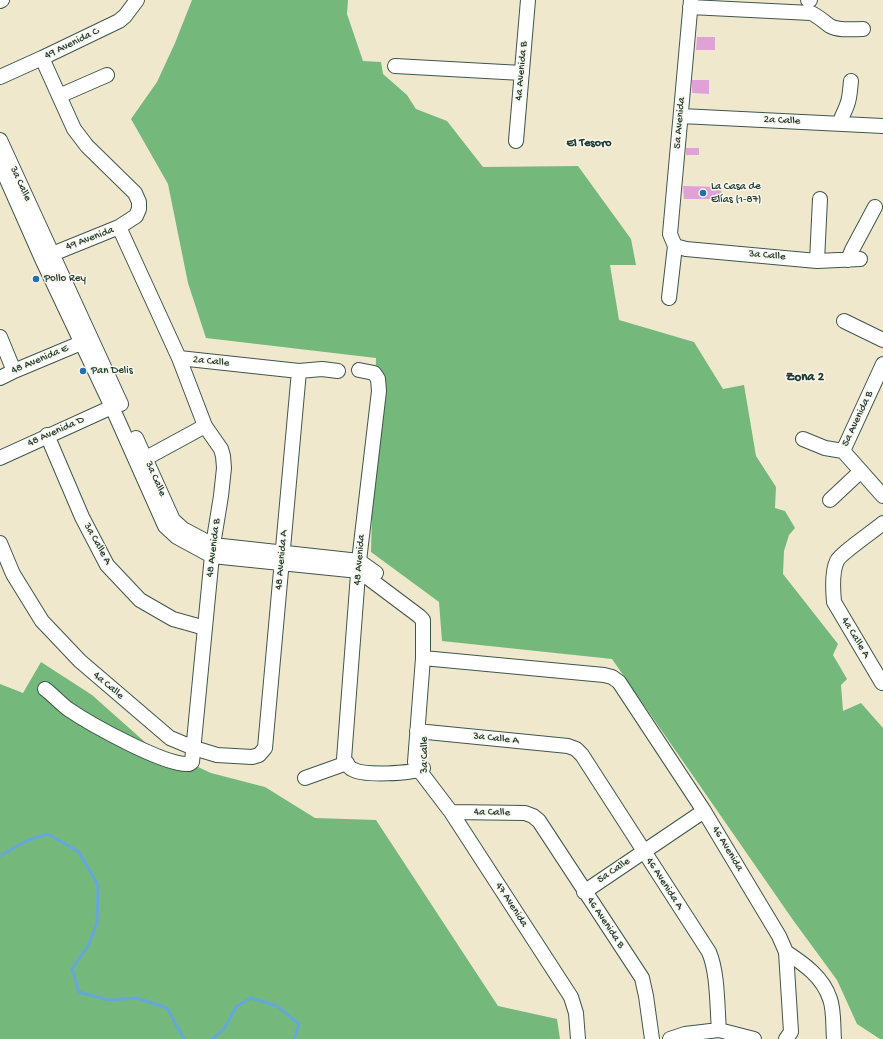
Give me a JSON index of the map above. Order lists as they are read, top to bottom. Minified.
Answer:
{"streets":{"street":["49 Avenida C","4a Avenida B","2a Calle","5a Avenida","3a Calle","49 Avenida","48 Avenida E","5a Avenida B","48 Avenida D","3a Calle A","48 Avenida B","48 Avenida A","48 Avenida","4a Calle A","4a Calle","46 Avenida","5a Calle","46 Avenida A","47 Avenida","46 Avenida B"]},"crossings":[["2a Calle","5a Avenida"],["2a Calle","49 Avenida"],["2a Calle","48 Avenida B"],["2a Calle","48 Avenida A"],["5a Avenida","3a Calle"],["3a Calle","49 Avenida"],["3a Calle","48 Avenida E"],["3a Calle","48 Avenida D"],["3a Calle","3a Calle A"],["3a Calle","48 Avenida B"],["3a Calle","48 Avenida A"],["3a Calle","48 Avenida"],["3a Calle","46 Avenida"],["3a Calle","47 Avenida"],["48 Avenida D","3a Calle A"],["3a Calle A","48 Avenida B"],["3a Calle A","46 Avenida A"],["48 Avenida B","4a Calle"],["48 Avenida A","4a Calle"],["4a Calle","47 Avenida"],["4a Calle","46 Avenida B"],["46 Avenida","5a Calle"],["5a Calle","46 Avenida A"],["5a Calle","46 Avenida B"]],"districts":["El Tesoro","Zona 2"],"places":["La Casa de Elías (1-87)","Pollo Rey","Pan Delis"]}
